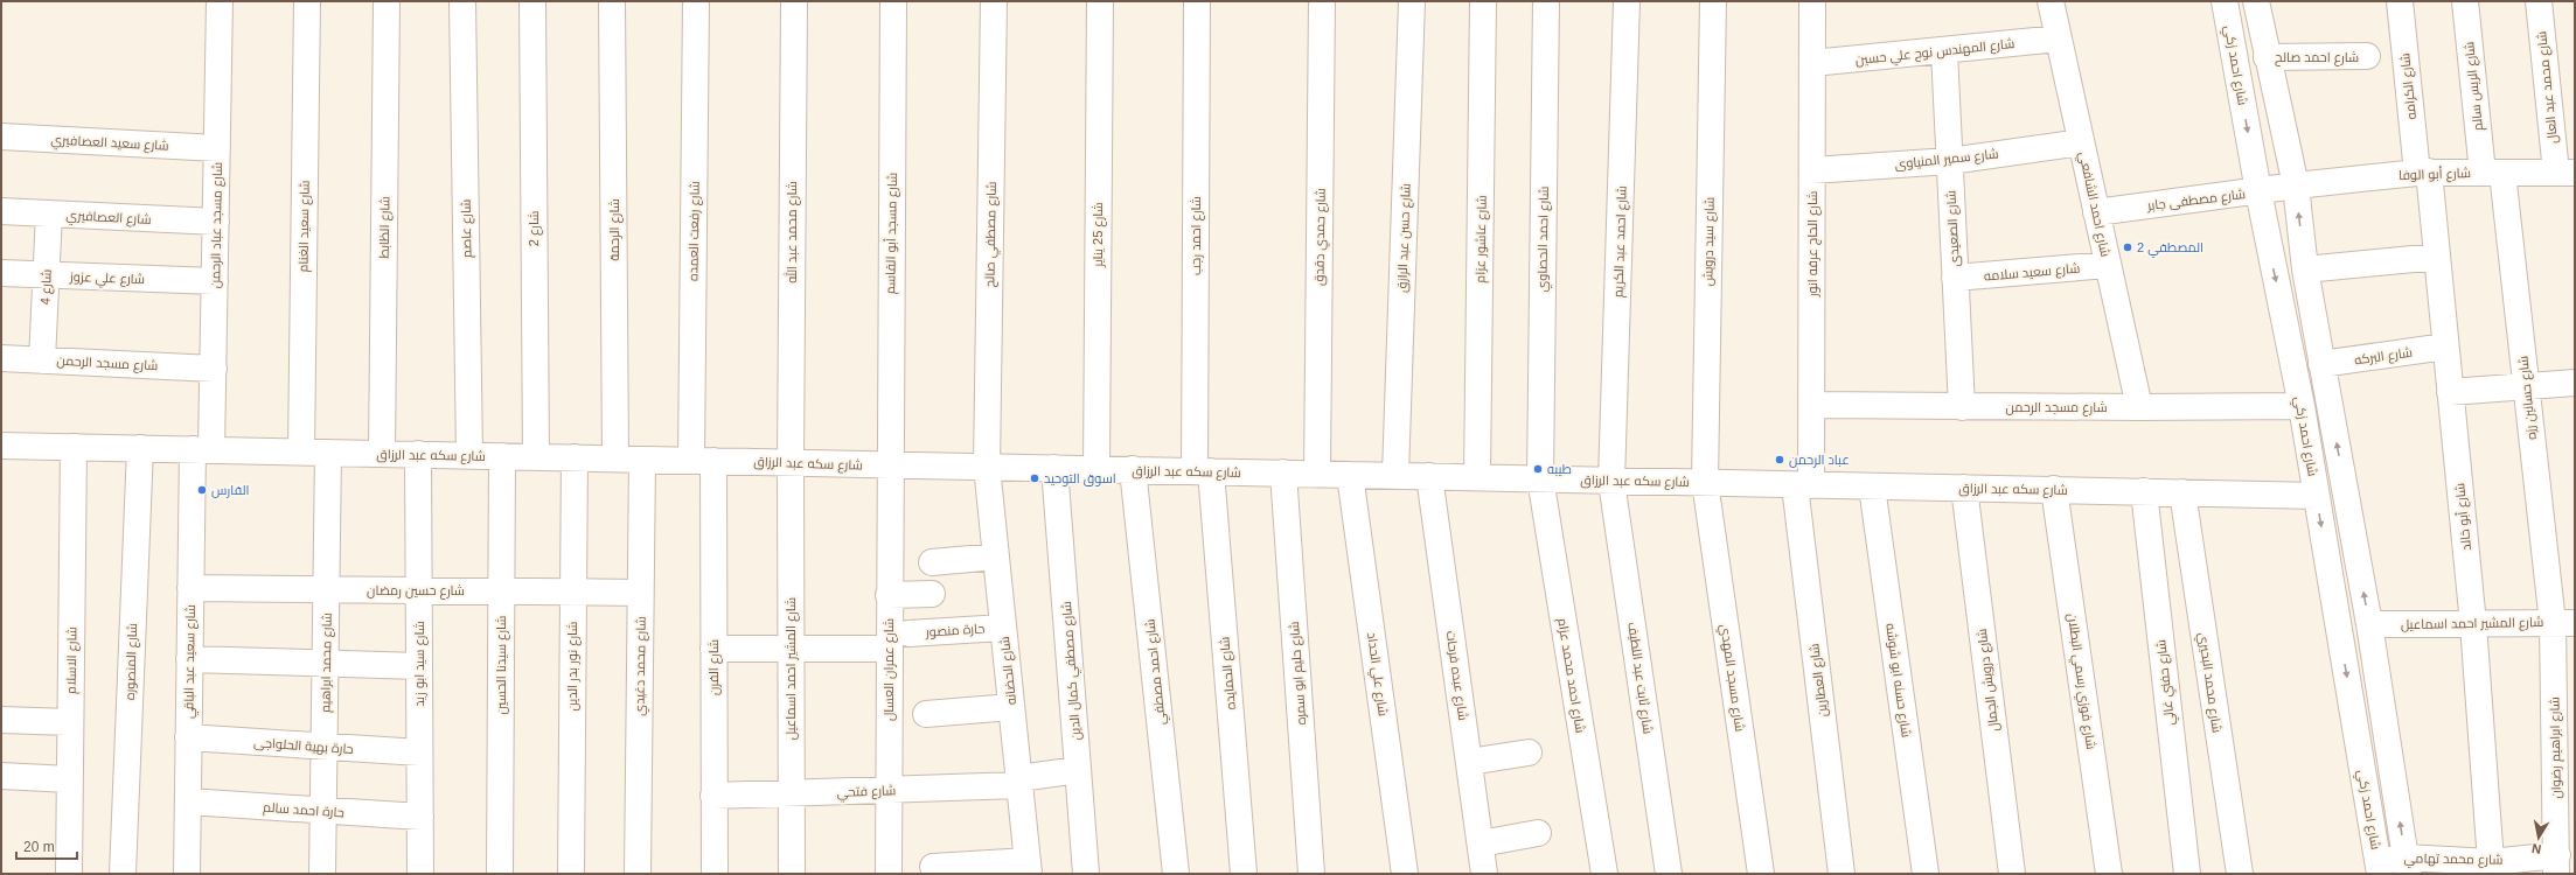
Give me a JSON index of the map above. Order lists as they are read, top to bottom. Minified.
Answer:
{"streets":{"street":["شارع المهندس نوح علي حسين","شارع احمد صالح","شارع احمد زكي","شارع الكرامه","شارع الريس سالم","شارع محمد عبد العال","شارع سعيد العصافيري","شارع سمير المنياوى","شارع أبو الوفا","شارع مصطفى جابر","شارع احمد الشافعي","شارع العصافيري","شارع مسجد عباد الرحمن","شارع سعيد الغنام","شارع الظابط","شارع عاصم","شارع 2","شارع الصعيدى","شارع الرحمة","شارع رفعت العمده","شارع محمد عبد الله","شارع مسجد أبو القاسم","شارع مصطفي صالح","شارع 25 يناير","شارع احمد رجب","شارع حمدي دقدق","شارع حسن عبد الرازق","شارع عاشور عزام","شارع احمد الحصاوي","شارع احمد عبد الكريم","شارع سيد درويش","شارع الحاج عرفه انور","شارع سعيد سلامه","شارع علي عزوز","شارع 4","شارع البركه","شارع مسجد الرحمن","شارع حسانين رزه","شارع سكه عبد الرزاق","شارع أبو خالد","شارع حسين رمضان","شارع المشير احمد اسماعيل","حارة منصور","شارع الاسلام","شارع المنصوره","شارع سعيد عبد الباقي","شارع محمد ابراهيم","شارع سيد ابو زيد","شارع سيدنا الحسين","شارع نور بدر الدين","شارع محمد دغيدي","شارع الفرن","شارع عمران العسال","شارع الحضانه","شارع مصطفي كمال الدين","شارع احمد مصطفي","شارع الحمايده","شارع حليم ابو سمره","شارع علي الحداد","شارع عبده فرحات","شارع احمد محمد عزام","شارع ثابت عبد اللطيف","شارع مسجد المهدي","شارع العطارين","شارع حسنه ابو شوشه","شارع درويش الجمال","شارع فوزي رسمي البطلان","شارع حفني غالي","شارع محمد البحيري","حارة بهية الحلواجى","شارع ابراهيم رضوان","شارع فتحي","حارة احمد سالم","شارع محمد تهامي"]},"crossings":[["شارع المهندس نوح علي حسين","شارع احمد الشافعي"],["شارع المهندس نوح علي حسين","شارع الصعيدى"],["شارع المهندس نوح علي حسين","شارع الحاج عرفه انور"],["شارع احمد زكي","شارع مصطفى جابر"],["شارع احمد زكي","شارع مسجد الرحمن"],["شارع احمد زكي","شارع سكه عبد الرزاق"],["شارع احمد زكي","شارع محمد تهامي"],["شارع الكرامه","شارع أبو الوفا"],["شارع الكرامه","شارع أبو خالد"],["شارع الريس سالم","شارع أبو الوفا"],["شارع الريس سالم","شارع حسانين رزه"],["شارع محمد عبد العال","شارع أبو الوفا"],["شارع سعيد العصافيري","شارع مسجد عباد الرحمن"],["شارع سمير المنياوى","شارع احمد الشافعي"],["شارع سمير المنياوى","شارع الصعيدى"],["شارع سمير المنياوى","شارع الحاج عرفه انور"],["شارع أبو الوفا","شارع مصطفى جابر"],["شارع أبو الوفا","شارع حسانين رزه"],["شارع أبو الوفا","شارع أبو خالد"],["شارع مصطفى جابر","شارع احمد الشافعي"],["شارع احمد الشافعي","شارع سعيد سلامه"],["شارع احمد الشافعي","شارع مسجد الرحمن"],["شارع العصافيري","شارع مسجد عباد الرحمن"],["شارع العصافيري","شارع 4"],["شارع مسجد عباد الرحمن","شارع علي عزوز"],["شارع مسجد عباد الرحمن","شارع مسجد الرحمن"],["شارع مسجد عباد الرحمن","شارع سكه عبد الرزاق"],["شارع مسجد عباد الرحمن","شارع سعيد عبد الباقي"],["شارع سعيد الغنام","شارع سكه عبد الرزاق"],["شارع الظابط","شارع سكه عبد الرزاق"],["شارع عاصم","شارع سكه عبد الرزاق"],["شارع 2","شارع سكه عبد الرزاق"],["شارع الصعيدى","شارع سعيد سلامه"],["شارع الصعيدى","شارع مسجد الرحمن"],["شارع الرحمة","شارع سكه عبد الرزاق"],["شارع رفعت العمده","شارع سكه عبد الرزاق"],["شارع رفعت العمده","شارع الفرن"],["شارع محمد عبد الله","شارع سكه عبد الرزاق"],["شارع محمد عبد الله","شارع المشير احمد اسماعيل"],["شارع مسجد أبو القاسم","شارع سكه عبد الرزاق"],["شارع مسجد أبو القاسم","شارع عمران العسال"],["شارع مصطفي صالح","شارع سكه عبد الرزاق"],["شارع مصطفي صالح","شارع الحضانه"],["شارع 25 يناير","شارع سكه عبد الرزاق"],["شارع احمد رجب","شارع سكه عبد الرزاق"],["شارع احمد رجب","شارع الحمايده"],["شارع حمدي دقدق","شارع سكه عبد الرزاق"],["شارع حسن عبد الرازق","شارع سكه عبد الرزاق"],["شارع عاشور عزام","شارع سكه عبد الرزاق"],["شارع احمد الحصاوي","شارع سكه عبد الرزاق"],["شارع احمد الحصاوي","شارع احمد محمد عزام"],["شارع احمد عبد الكريم","شارع سكه عبد الرزاق"],["شارع احمد عبد الكريم","شارع ثابت عبد اللطيف"],["شارع سيد درويش","شارع سكه عبد الرزاق"],["شارع سيد درويش","شارع مسجد المهدي"],["شارع الحاج عرفه انور","شارع مسجد الرحمن"],["شارع الحاج عرفه انور","شارع سكه عبد الرزاق"],["شارع الحاج عرفه انور","شارع العطارين"],["شارع علي عزوز","شارع 4"],["شارع 4","شارع مسجد الرحمن"],["شارع البركه","شارع أبو خالد"],["شارع حسانين رزه","شارع المشير احمد اسماعيل"],["شارع حسانين رزه","شارع ابراهيم رضوان"],["شارع سكه عبد الرزاق","شارع المشير احمد اسماعيل"],["شارع سكه عبد الرزاق","شارع الاسلام"],["شارع سكه عبد الرزاق","شارع المنصوره"],["شارع سكه عبد الرزاق","شارع سعيد عبد الباقي"],["شارع سكه عبد الرزاق","شارع محمد ابراهيم"],["شارع سكه عبد الرزاق","شارع سيد ابو زيد"],["شارع سكه عبد الرزاق","شارع سيدنا الحسين"],["شارع سكه عبد الرزاق","شارع نور بدر الدين"],["شارع سكه عبد الرزاق","شارع محمد دغيدي"],["شارع سكه عبد الرزاق","شارع الفرن"],["شارع سكه عبد الرزاق","شارع عمران العسال"],["شارع سكه عبد الرزاق","شارع الحضانه"],["شارع سكه عبد الرزاق","شارع مصطفي كمال الدين"],["شارع سكه عبد الرزاق","شارع احمد مصطفي"],["شارع سكه عبد الرزاق","شارع الحمايده"],["شارع سكه عبد الرزاق","شارع حليم ابو سمره"],["شارع سكه عبد الرزاق","شارع علي الحداد"],["شارع سكه عبد الرزاق","شارع عبده فرحات"],["شارع سكه عبد الرزاق","شارع احمد محمد عزام"],["شارع سكه عبد الرزاق","شارع ثابت عبد اللطيف"],["شارع سكه عبد الرزاق","شارع مسجد المهدي"],["شارع سكه عبد الرزاق","شارع العطارين"],["شارع سكه عبد الرزاق","شارع حسنه ابو شوشه"],["شارع سكه عبد الرزاق","شارع درويش الجمال"],["شارع سكه عبد الرزاق","شارع فوزي رسمي البطلان"],["شارع سكه عبد الرزاق","شارع حفني غالي"],["شارع سكه عبد الرزاق","شارع محمد البحيري"],["شارع أبو خالد","شارع المشير احمد اسماعيل"],["شارع أبو خالد","شارع محمد تهامي"],["شارع حسين رمضان","شارع سعيد عبد الباقي"],["شارع حسين رمضان","شارع محمد ابراهيم"],["شارع حسين رمضان","شارع سيد ابو زيد"],["شارع حسين رمضان","شارع سيدنا الحسين"],["شارع حسين رمضان","شارع نور بدر الدين"],["شارع حسين رمضان","شارع محمد دغيدي"],["شارع المشير احمد اسماعيل","حارة منصور"],["شارع المشير احمد اسماعيل","شارع ابراهيم رضوان"],["شارع المشير احمد اسماعيل","شارع فتحي"],["حارة منصور","شارع الفرن"],["حارة منصور","شارع عمران العسال"],["حارة منصور","شارع الحضانه"],["شارع سعيد عبد الباقي","حارة بهية الحلواجى"],["شارع سعيد عبد الباقي","حارة احمد سالم"],["شارع محمد ابراهيم","حارة بهية الحلواجى"],["شارع محمد ابراهيم","حارة احمد سالم"],["شارع سيد ابو زيد","حارة بهية الحلواجى"],["شارع سيد ابو زيد","حارة احمد سالم"],["شارع الفرن","شارع فتحي"],["شارع عمران العسال","شارع فتحي"],["شارع الحضانه","شارع فتحي"],["شارع مصطفي كمال الدين","شارع فتحي"],["شارع ابراهيم رضوان","شارع محمد تهامي"]],"places":["المصطفي 2","عباد الرحمن","طيبه","اسوق التوحيد","الفارس"],"scale_bar":"20 m","north":"bottom"}
